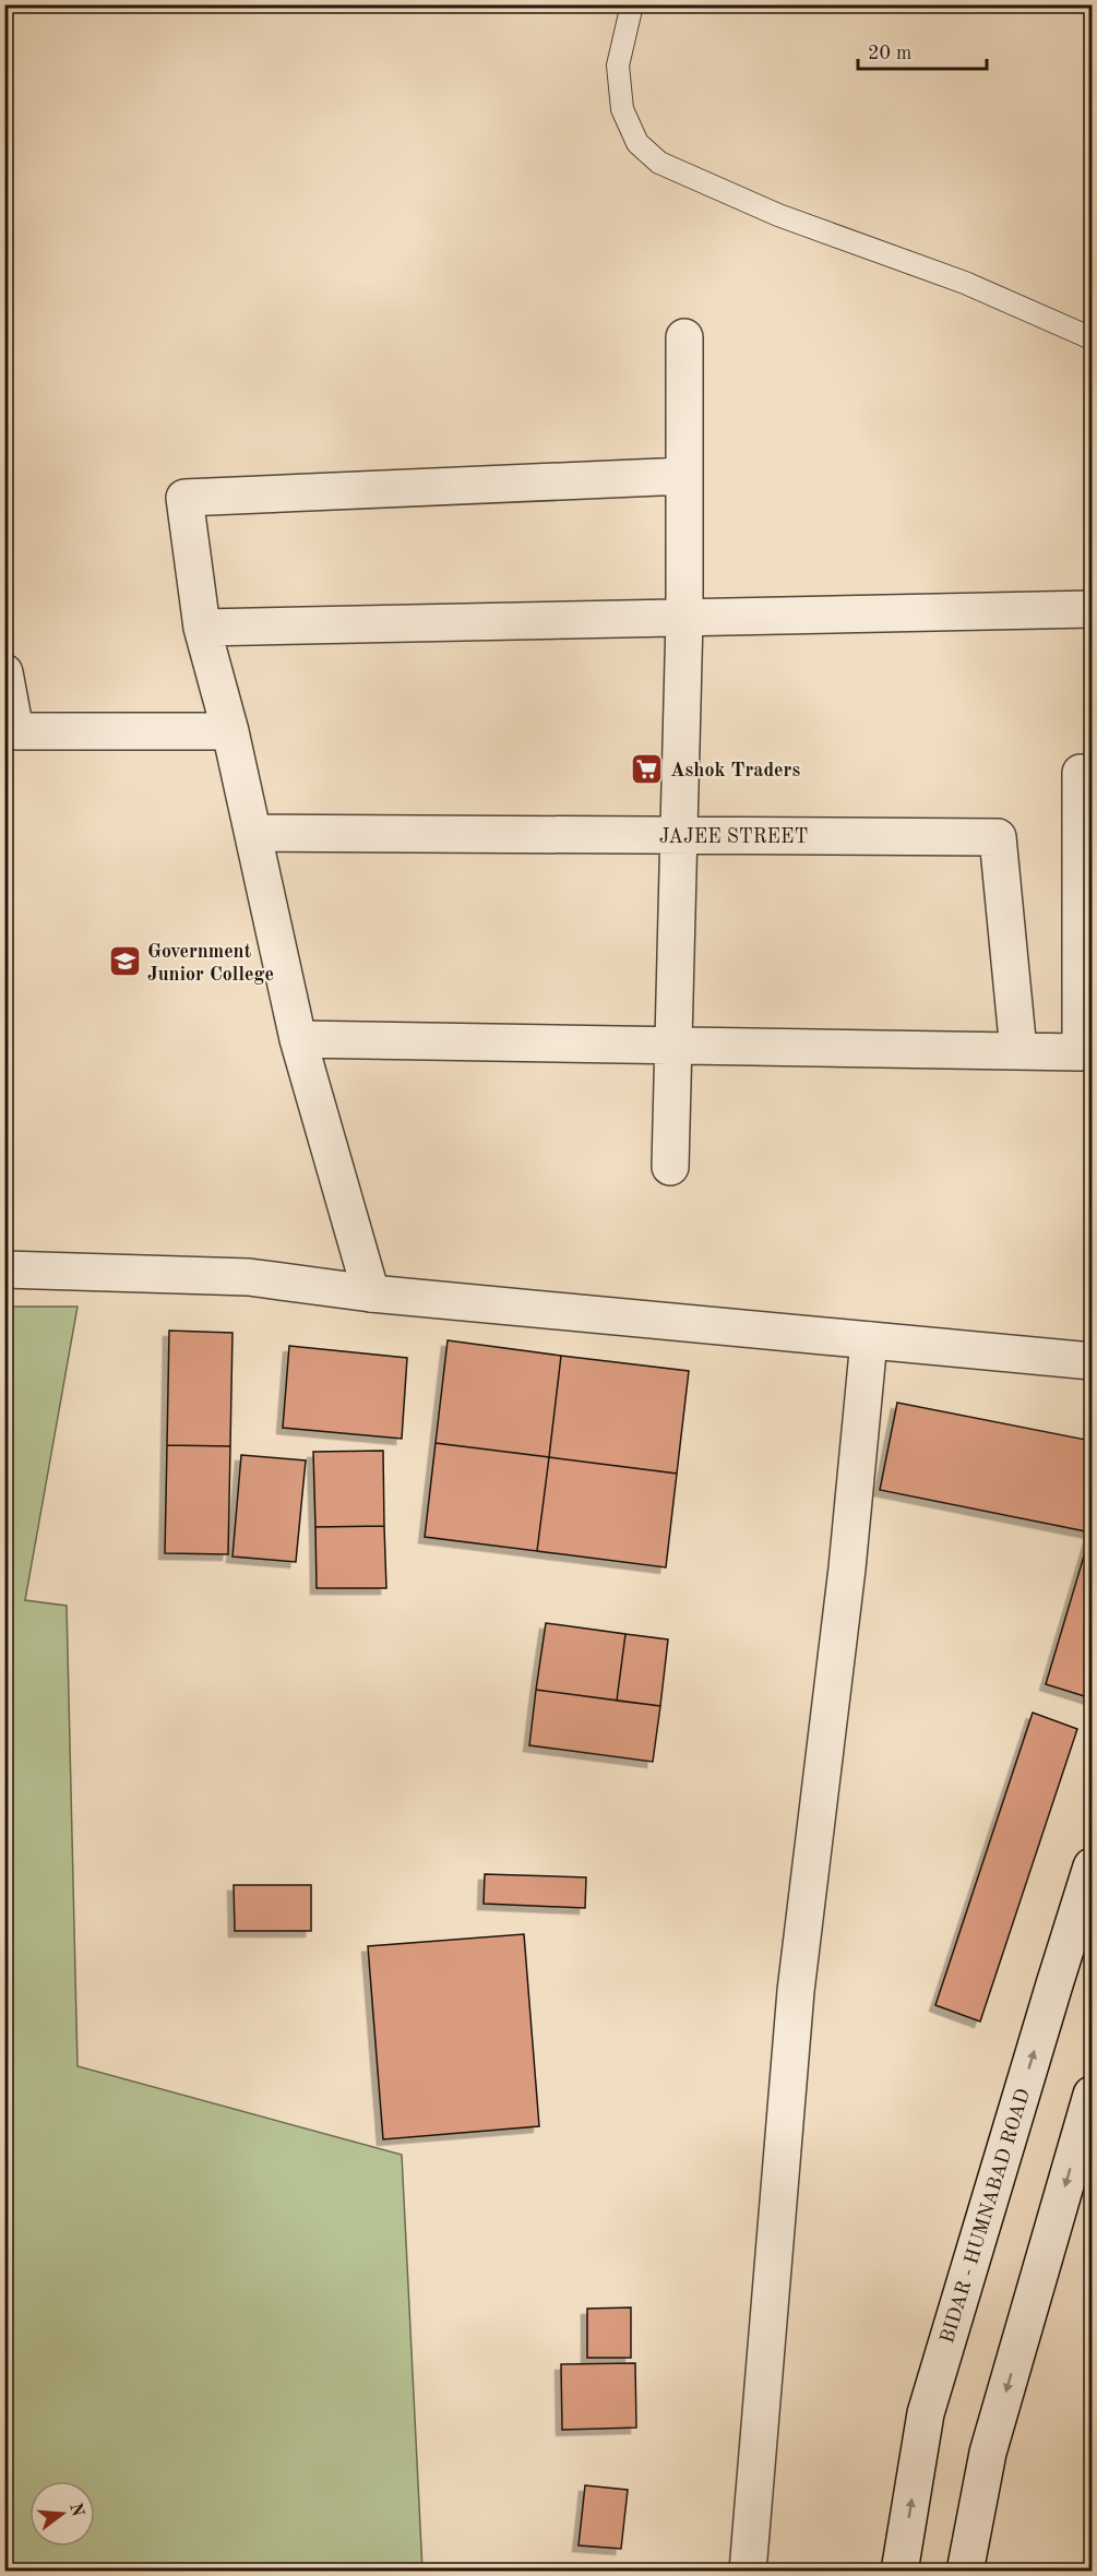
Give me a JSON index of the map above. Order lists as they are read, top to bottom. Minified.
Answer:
{"streets":{"street":["JAJEE STREET","BIDAR - HUMNABAD ROAD"]},"places":{"supermarket":["Ashok Traders"],"school or university":["Government Junior College"]},"scale_bar":"20 m","north":"right"}
